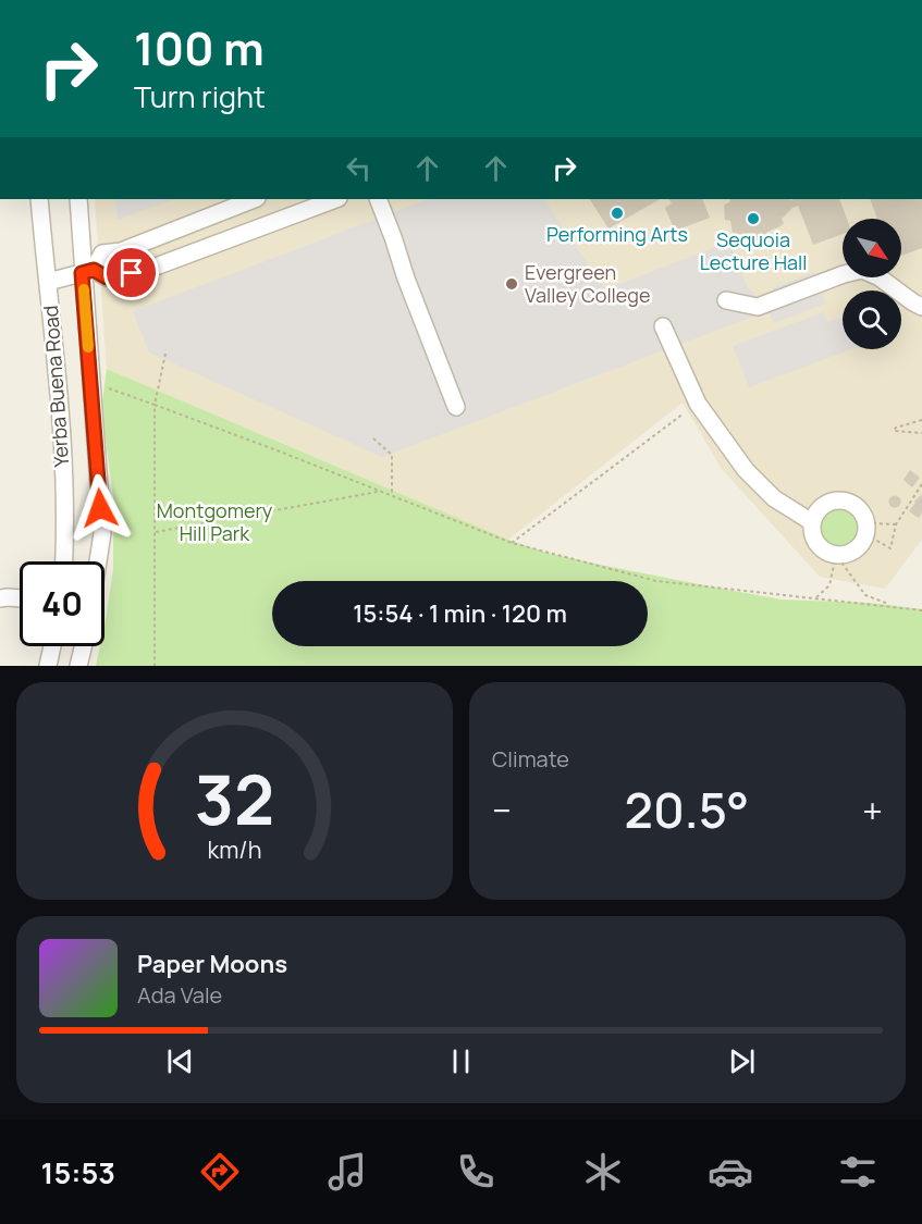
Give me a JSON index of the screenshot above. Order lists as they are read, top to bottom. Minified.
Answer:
{"streets":{"street":["Yerba Buena Road"]},"parks":["Montgomery Hill Park"],"places":["Performing Arts","Sequoia Lecture Hall","Evergreen Valley College"],"north":"bottom right","page":{"turn":["100 m","Turn right"],"limit":"40","trip":"15:54 · 1 min · 120 m","tile":"Climate","heat":["−","20.5°","+"],"song":["Paper Moons","Ada Vale"],"tabs":"15:53","gauge":["32","km/h"]}}
